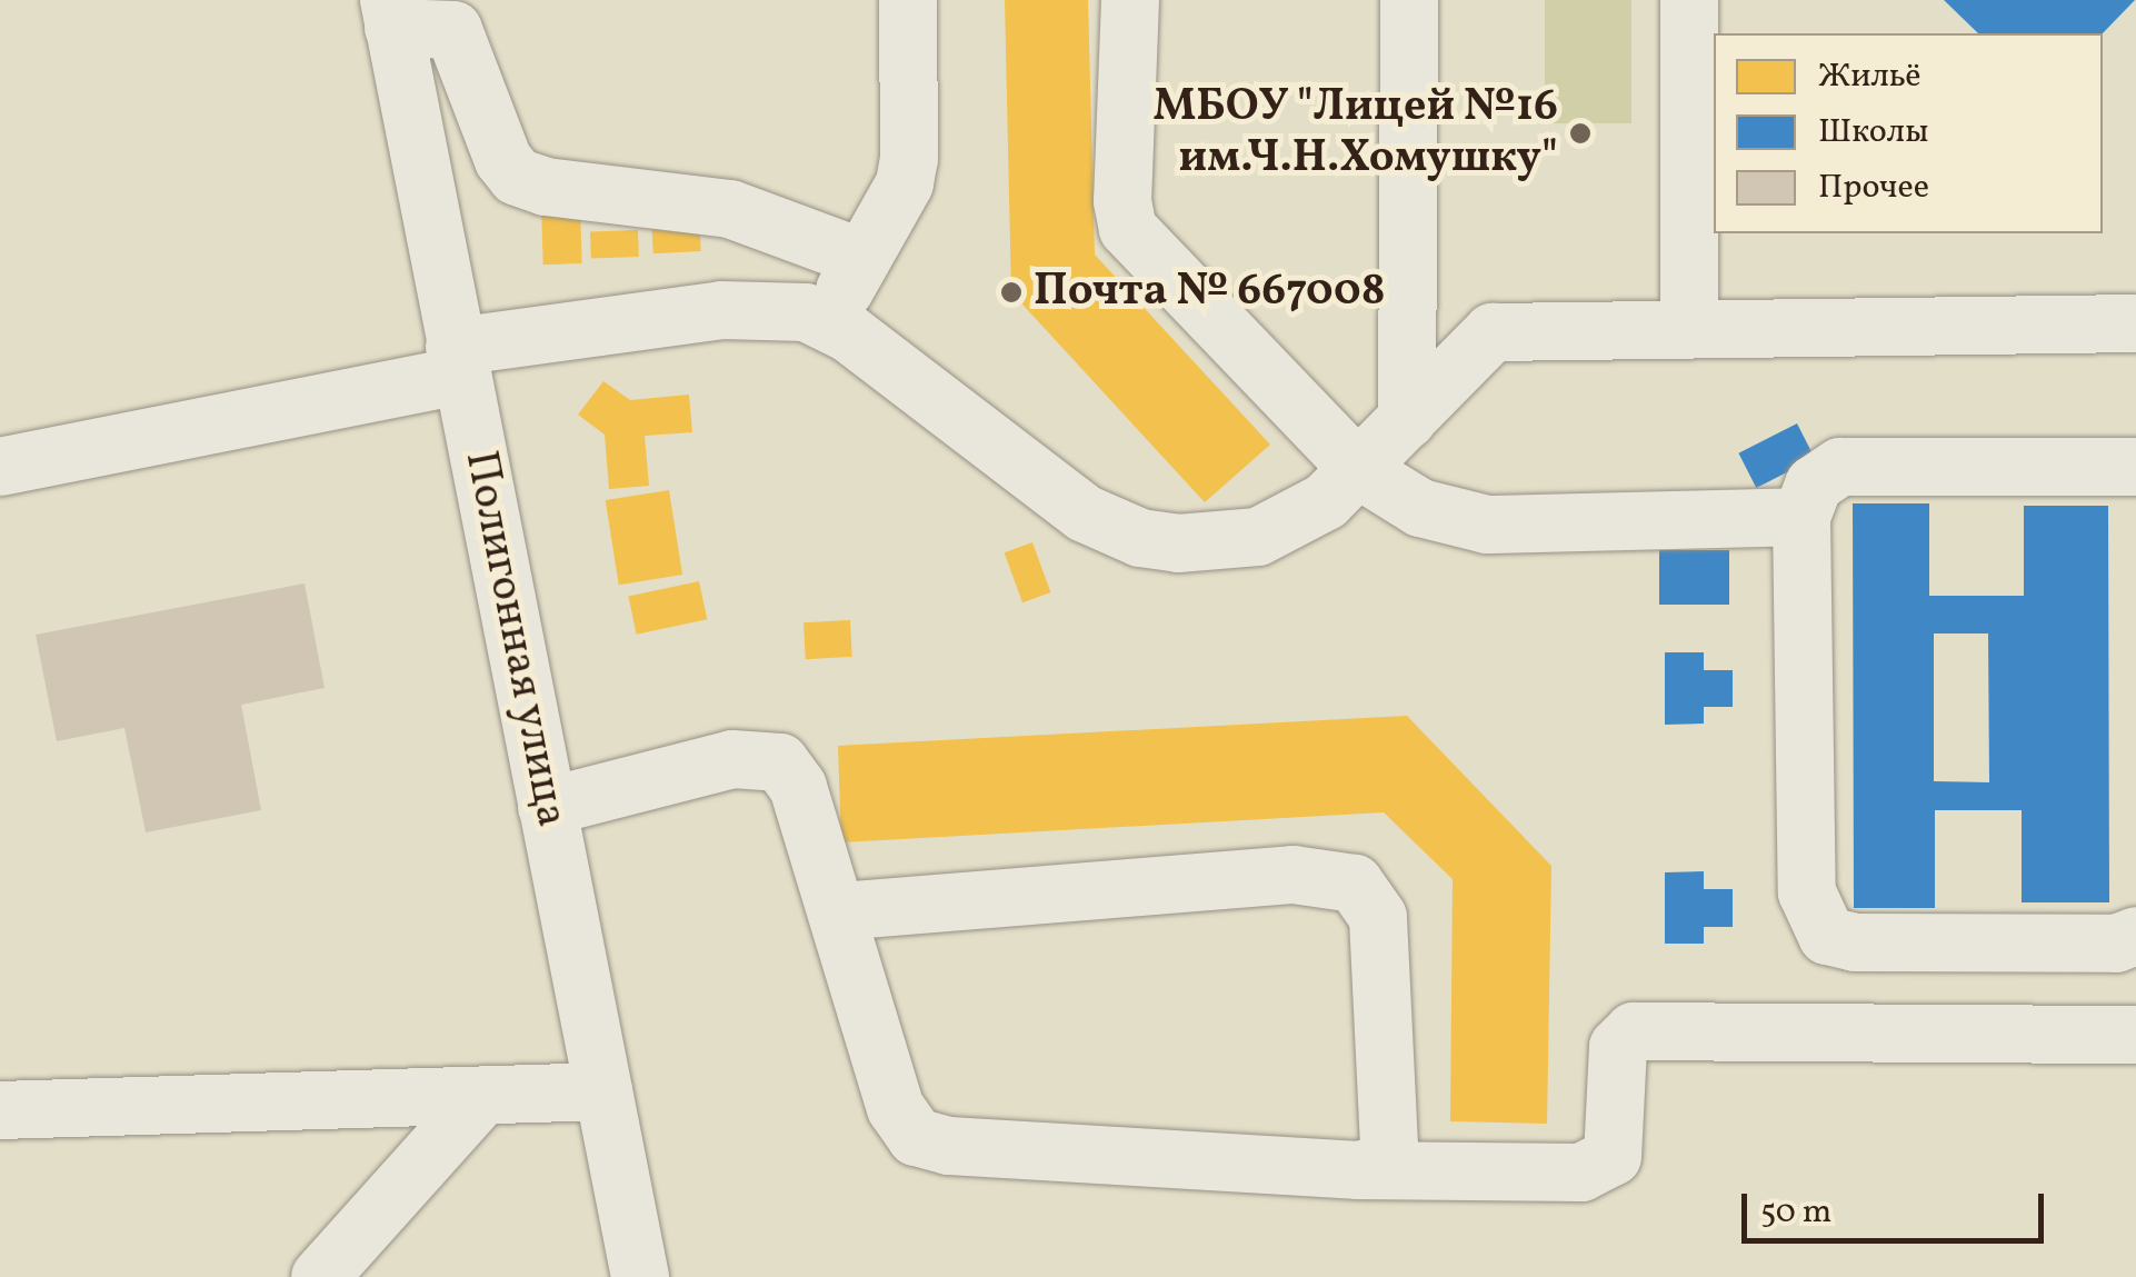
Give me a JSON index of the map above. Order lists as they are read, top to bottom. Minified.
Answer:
{"streets":{"street":["Полигонная улица"]},"places":["МБОУ \"Лицей №16 им.Ч.Н.Хомушку\"","Почта № 667008"],"legend":["Жильё","Школы","Прочее"],"scale_bar":"50 m"}
